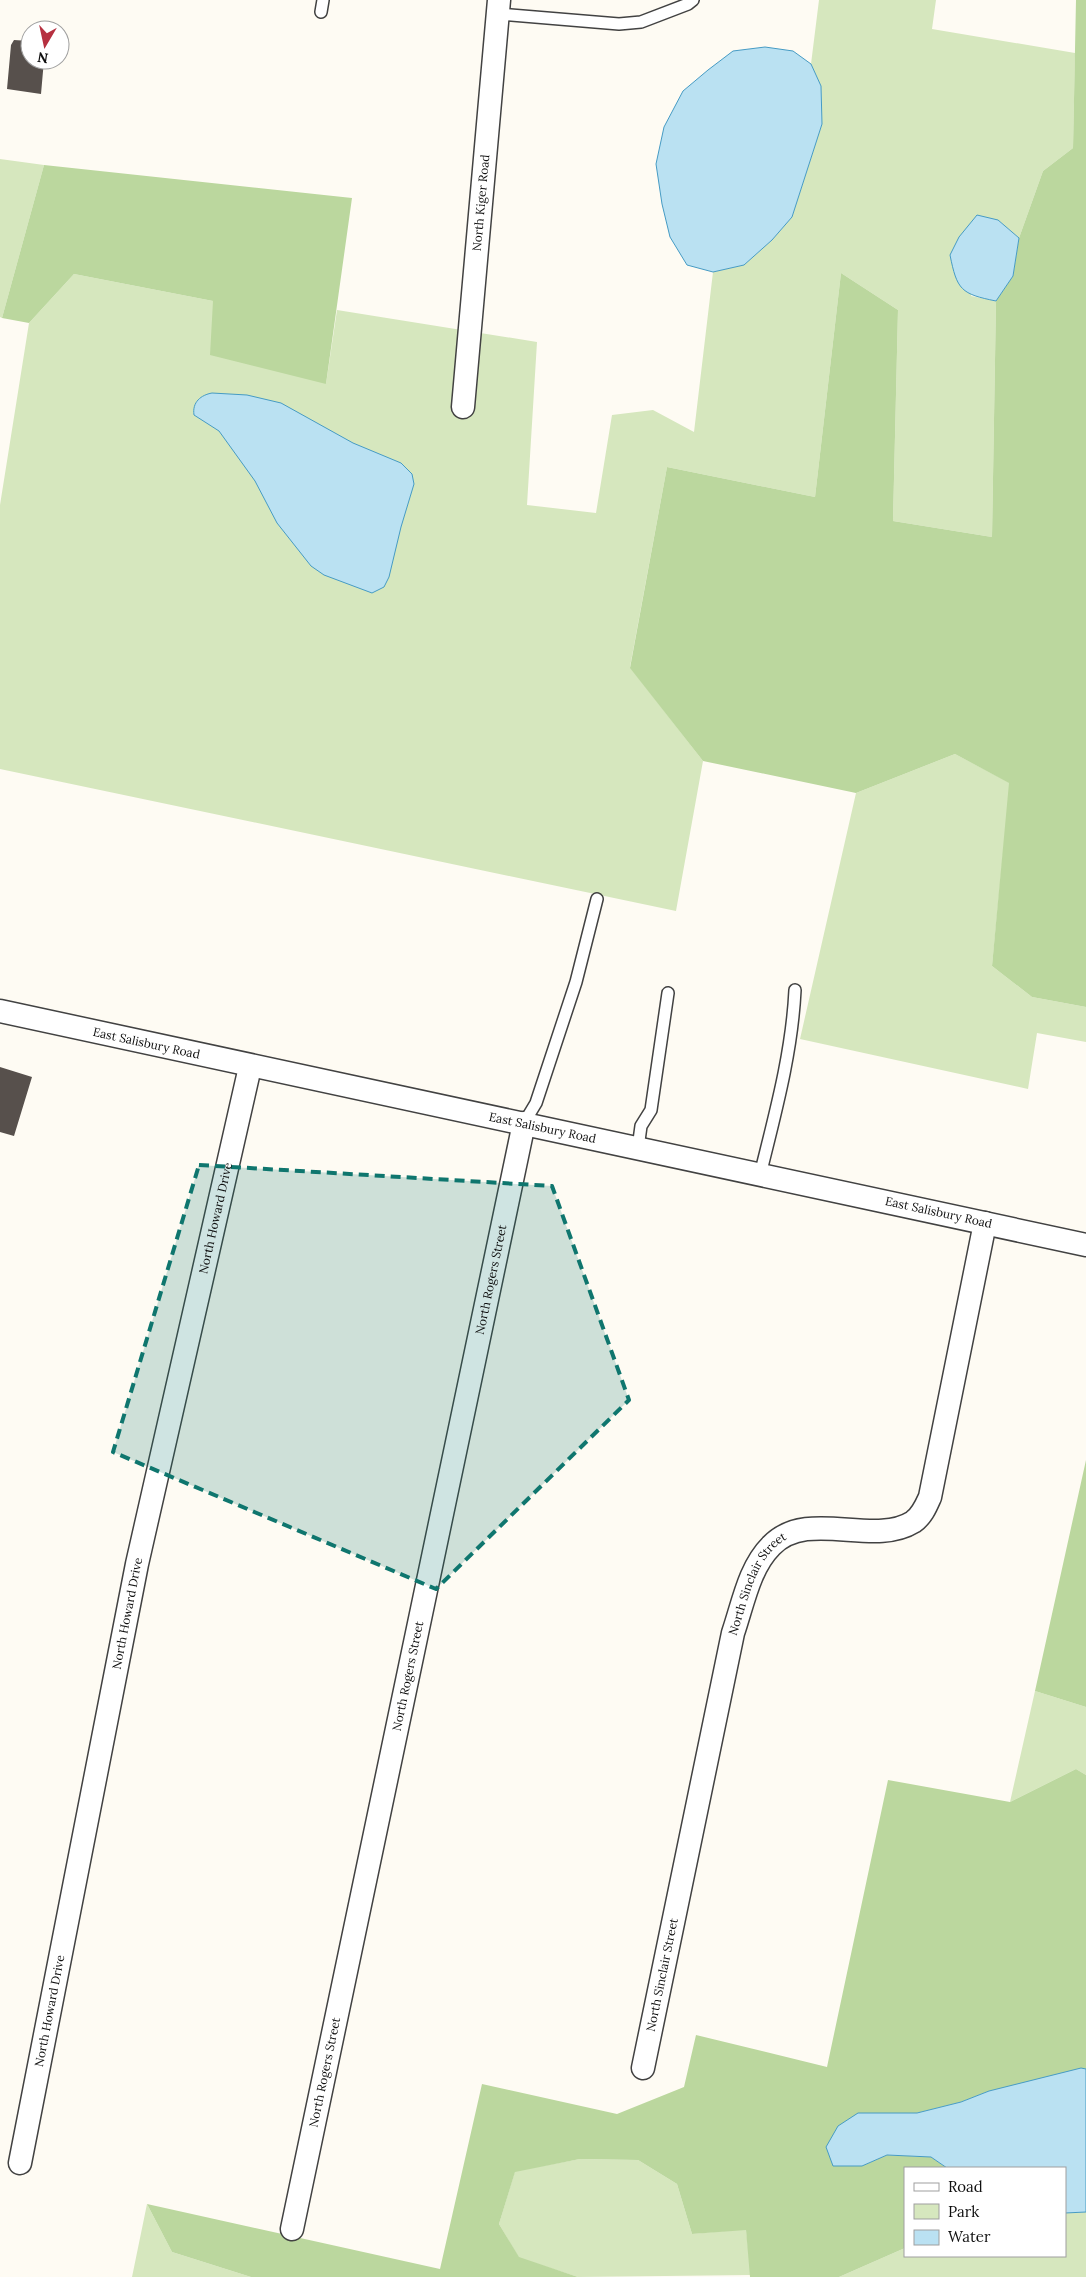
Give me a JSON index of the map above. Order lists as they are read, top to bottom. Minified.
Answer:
{"streets":{"street":["North Kiger Road","East Salisbury Road","North Howard Drive","North Rogers Street","North Sinclair Street"]},"crossings":[["East Salisbury Road","North Howard Drive"],["East Salisbury Road","North Rogers Street"],["East Salisbury Road","North Sinclair Street"]],"legend":["Road","Park","Water"],"north":"bottom"}
